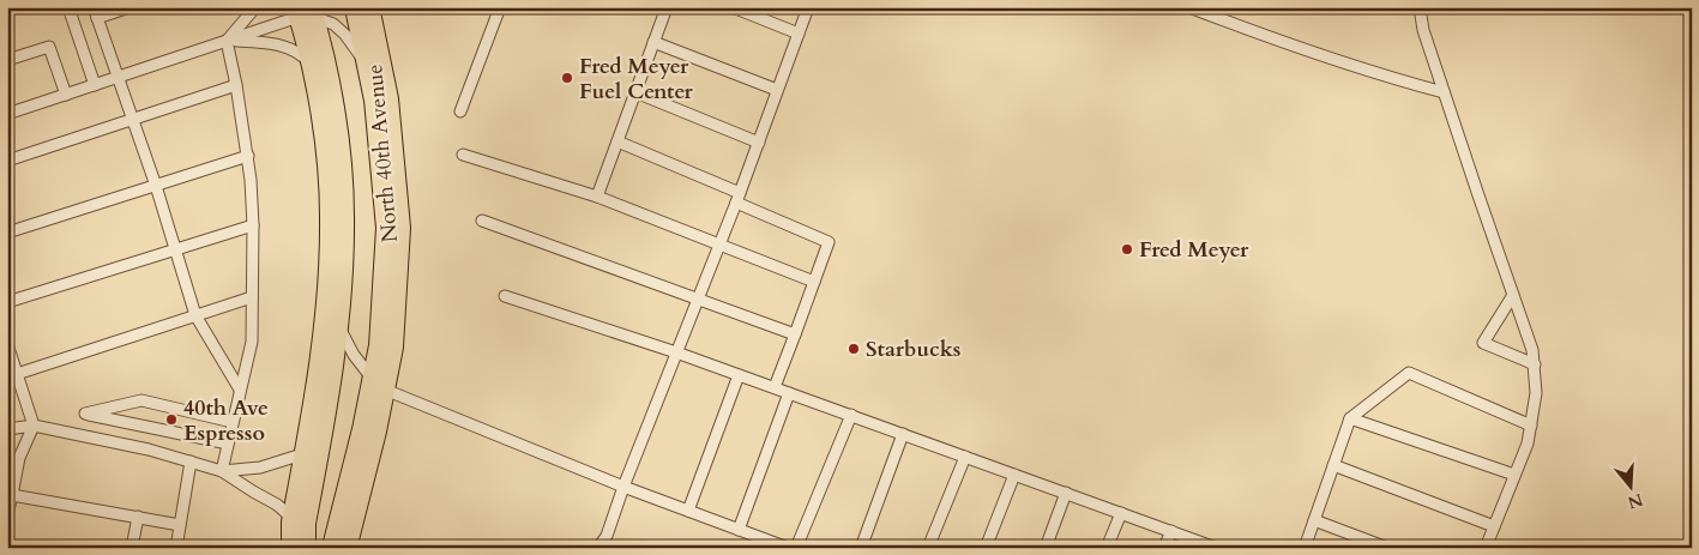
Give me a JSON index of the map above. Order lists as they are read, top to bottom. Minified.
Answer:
{"streets":{"main road":["North 40th Avenue"]},"places":["Fred Meyer Fuel Center","Fred Meyer","Starbucks","40th Ave Espresso"],"north":"bottom"}
